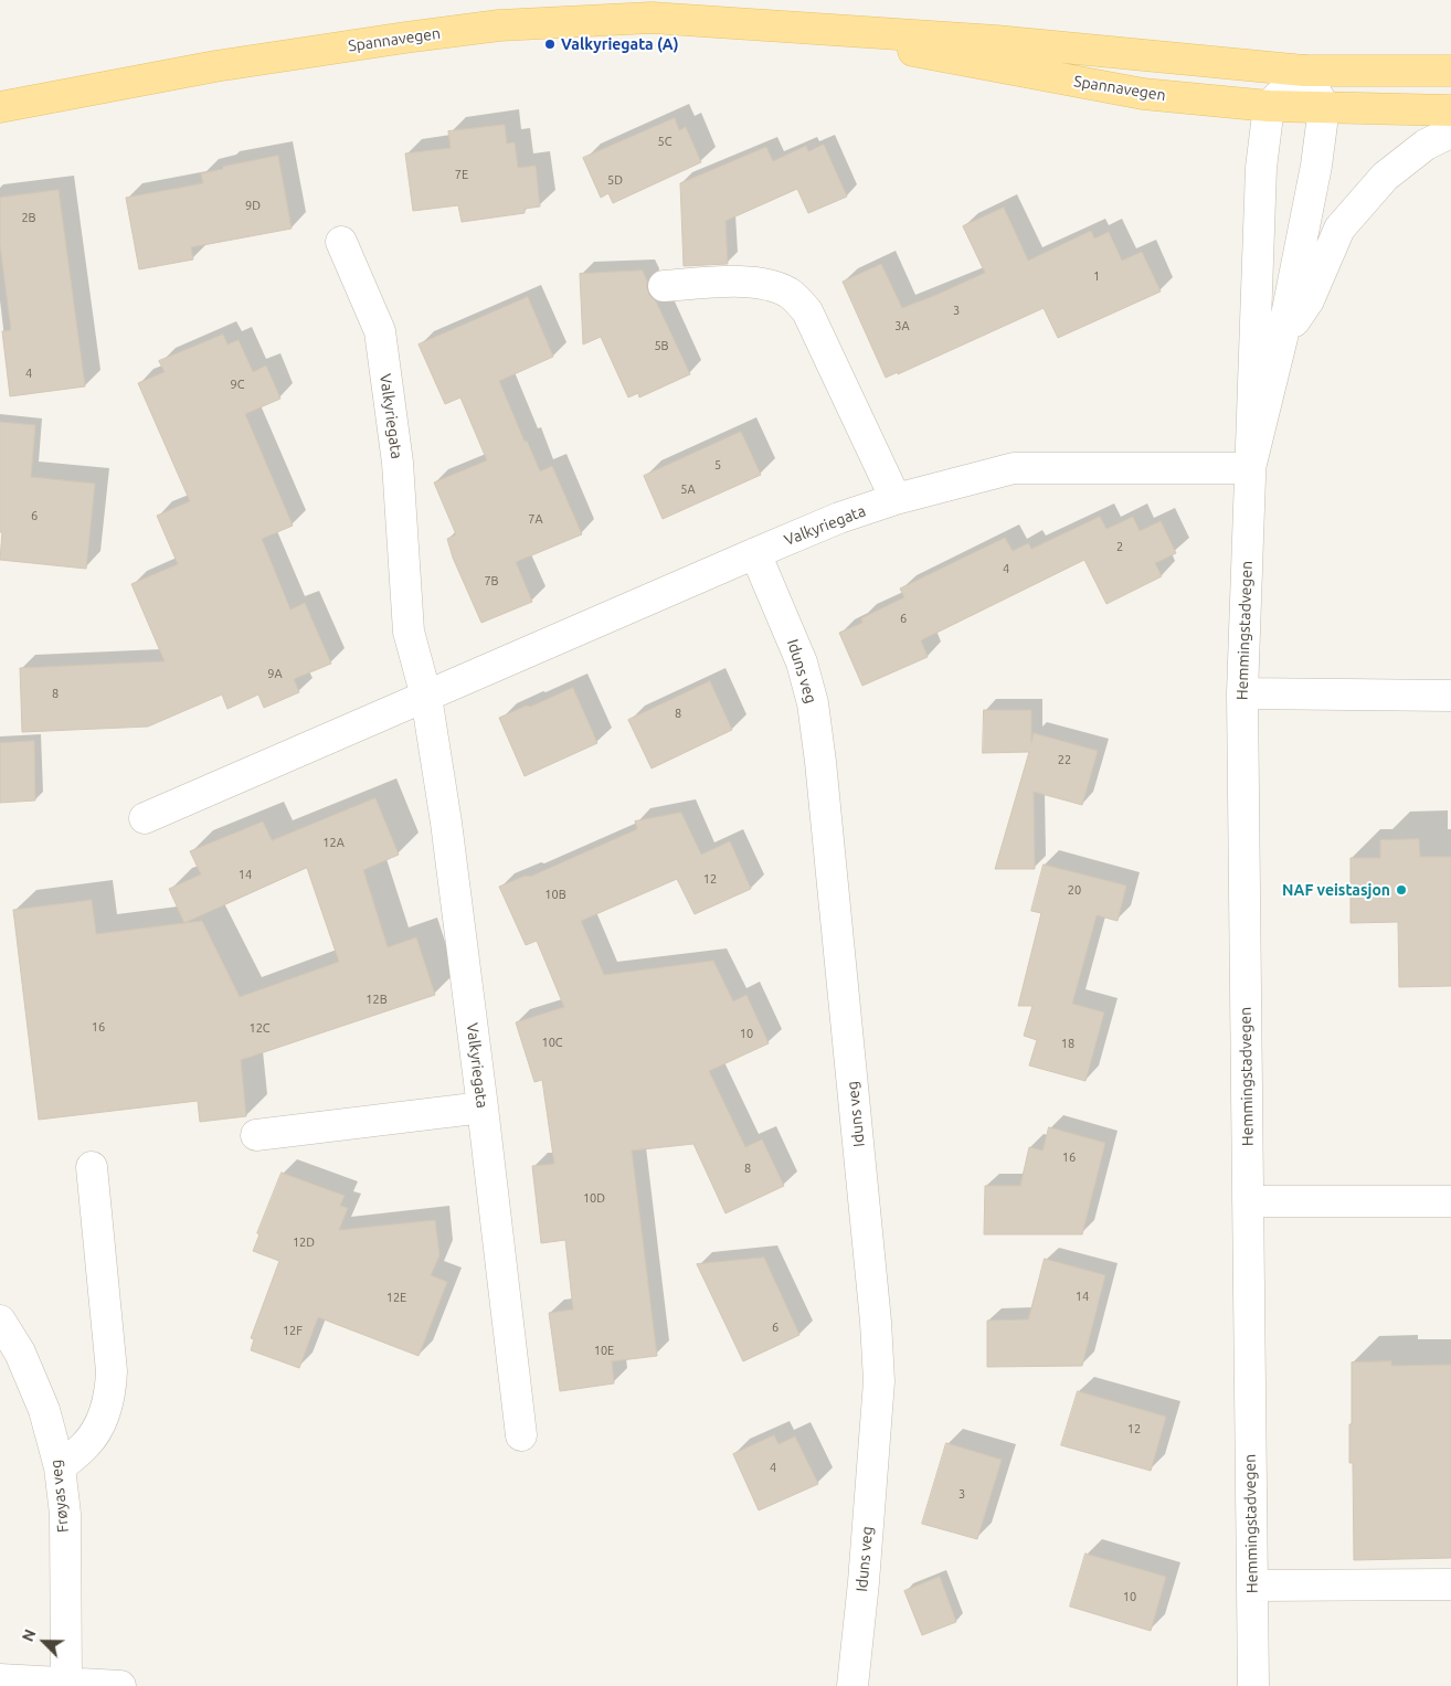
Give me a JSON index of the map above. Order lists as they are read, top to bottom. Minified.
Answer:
{"streets":{"main road":["Spannavegen"],"street":["Valkyriegata","Hemmingstadvegen","Iduns veg","Frøyas veg"]},"crossings":[["Spannavegen","Hemmingstadvegen"],["Valkyriegata","Hemmingstadvegen"],["Valkyriegata","Iduns veg"]],"places":["Valkyriegata (A)","NAF veistasjon"],"house_numbers":["5C","7E","5D","9D","2B","1","3","3A","5B","4","9C","5","5A","6","7A","2","4","7B","6","9A","8","8","22","12A","14","12","20","10B","12B","16","12C","10","10C","18","16","8","10D","12D","14","12E","6","12F","10E","12","4","3","10"],"north":"top left"}
